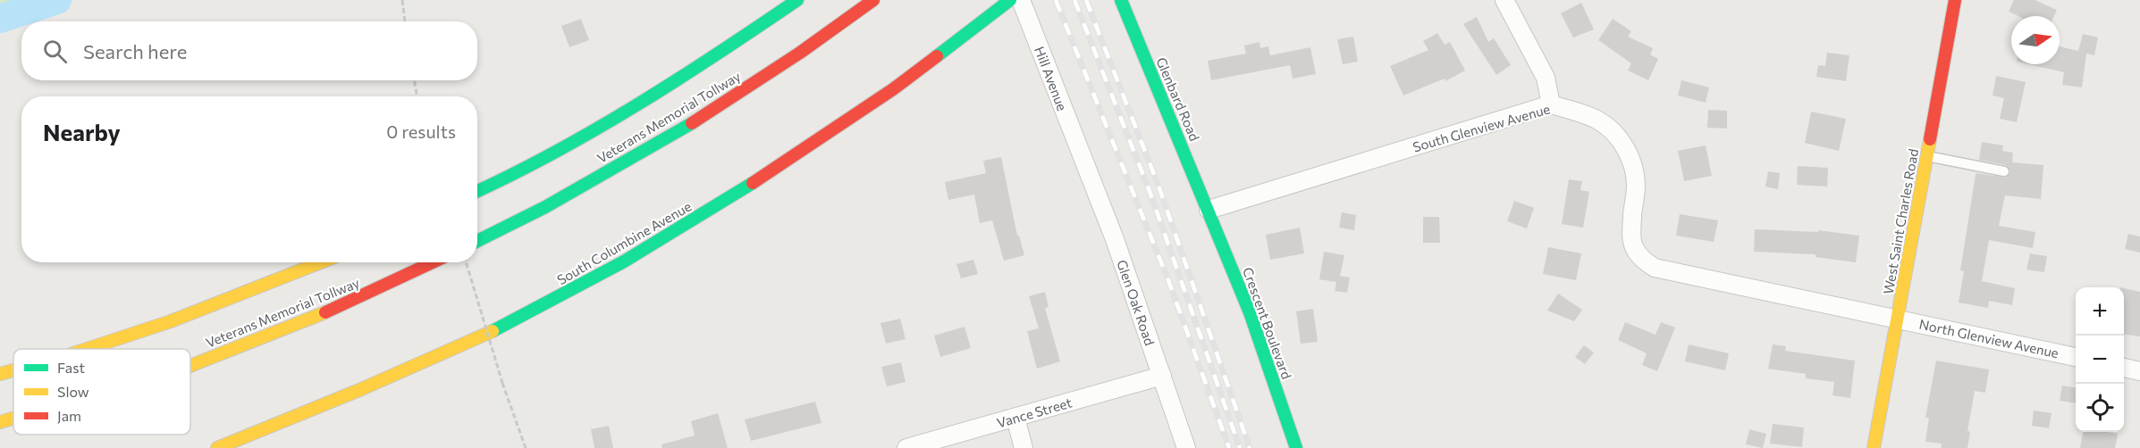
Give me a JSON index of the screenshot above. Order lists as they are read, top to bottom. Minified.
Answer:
{"streets":{"main road":["Glenbard Road","Veterans Memorial Tollway","West Saint Charles Road","South Columbine Avenue","Crescent Boulevard"],"street":["Hill Avenue","South Glenview Avenue","Glen Oak Road","North Glenview Avenue","Vance Street"]},"crossings":[["Hill Avenue","Glen Oak Road"],["Glenbard Road","South Glenview Avenue"],["Glenbard Road","Crescent Boulevard"],["South Glenview Avenue","West Saint Charles Road"],["South Glenview Avenue","Crescent Boulevard"],["South Glenview Avenue","North Glenview Avenue"],["West Saint Charles Road","North Glenview Avenue"],["Glen Oak Road","Vance Street"]],"legend":["Fast","Slow","Jam"],"north":"right","page":{"search":"Search here","heading":["Nearby","0 results"],"map_buttons":["+","−"]}}
